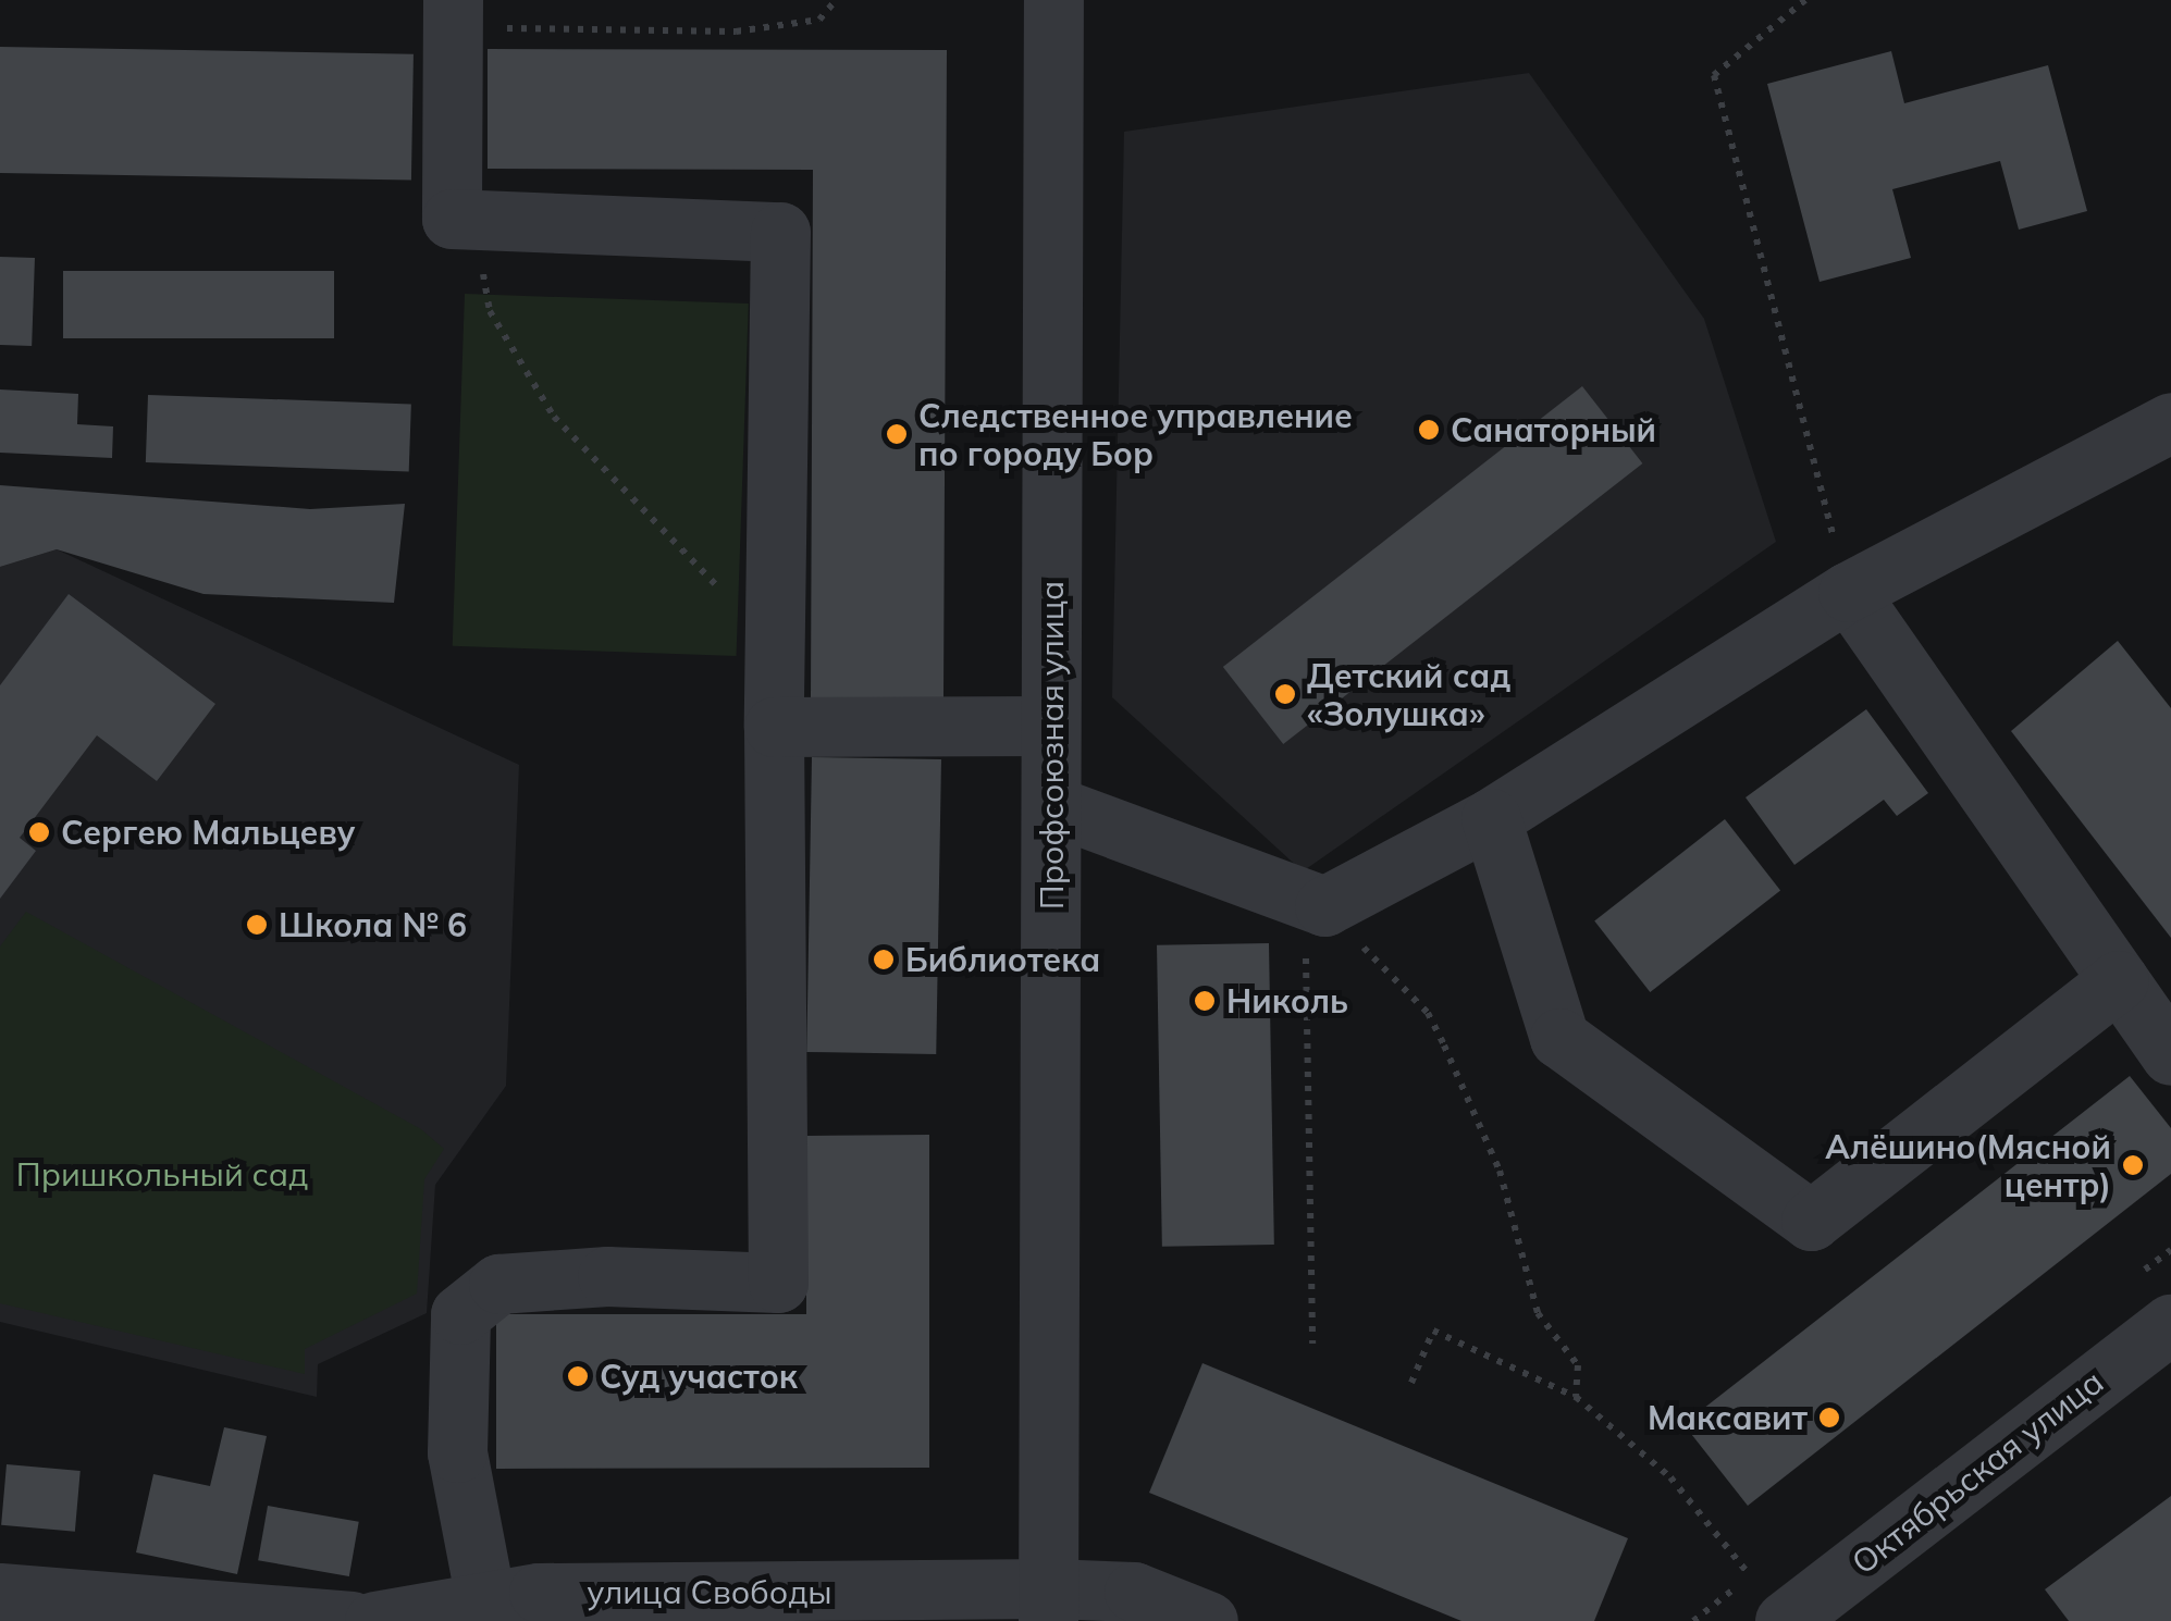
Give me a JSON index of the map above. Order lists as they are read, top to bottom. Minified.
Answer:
{"streets":{"street":["Профсоюзная улица","Октябрьская улица","улица Свободы"]},"crossings":[["Профсоюзная улица","улица Свободы"]],"parks":["Пришкольный сад"],"places":["Санаторный","Следственное управление по городу Бор","Детский сад «Золушка»","Сергею Мальцеву","Школа № 6","Библиотека","Николь","Алёшино(Мясной центр)","Суд участок","Максавит"]}
